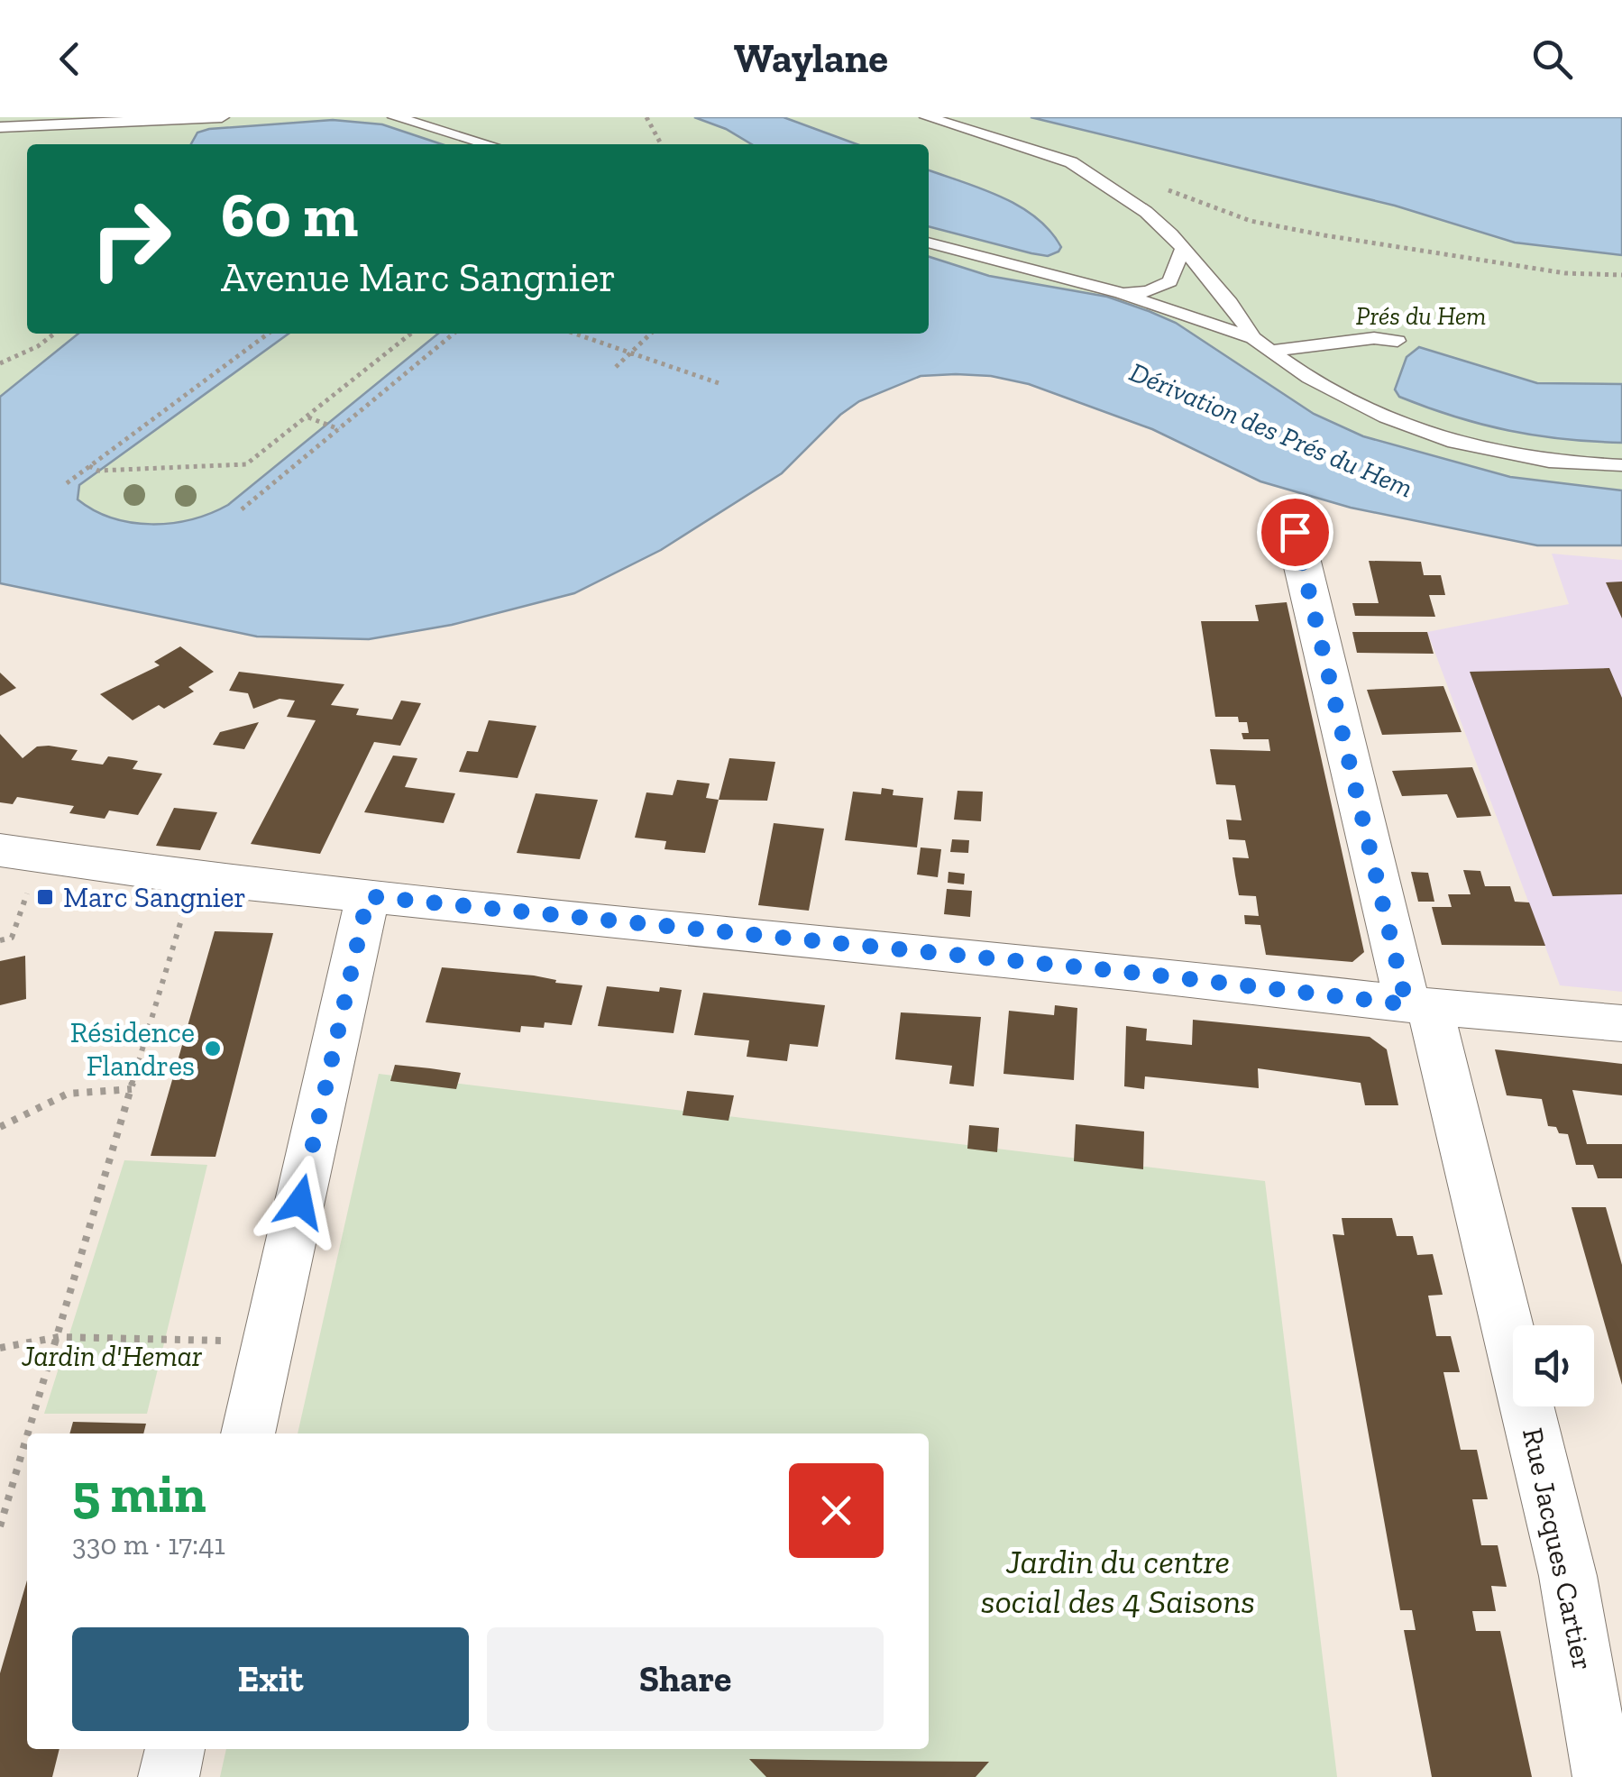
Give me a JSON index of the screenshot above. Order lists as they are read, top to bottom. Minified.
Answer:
{"streets":{"street":["Rue Jacques Cartier"]},"water":["Dérivation des Prés du Hem"],"parks":["Prés du Hem","Jardin d'Hemar","Jardin du centre social des 4 Saisons"],"places":{"transit":["Marc Sangnier"],"other":["Résidence Flandres"]},"page":{"header":"Waylane","turn":["60 m","Avenue Marc Sangnier"],"heading":["5 min","330 m · 17:41"],"buttons":["Exit","Share"]}}
